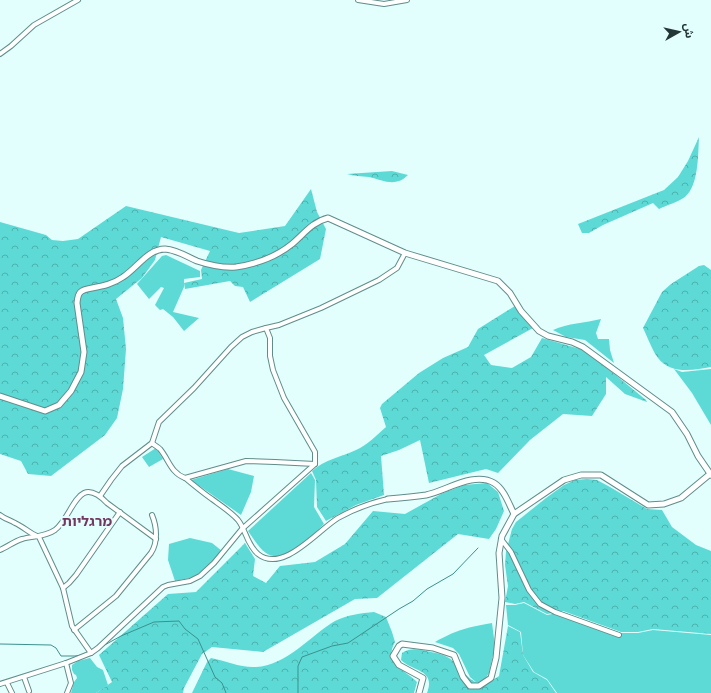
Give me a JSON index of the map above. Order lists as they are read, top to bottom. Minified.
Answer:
{"districts":["מרגליות"],"north":"right"}
